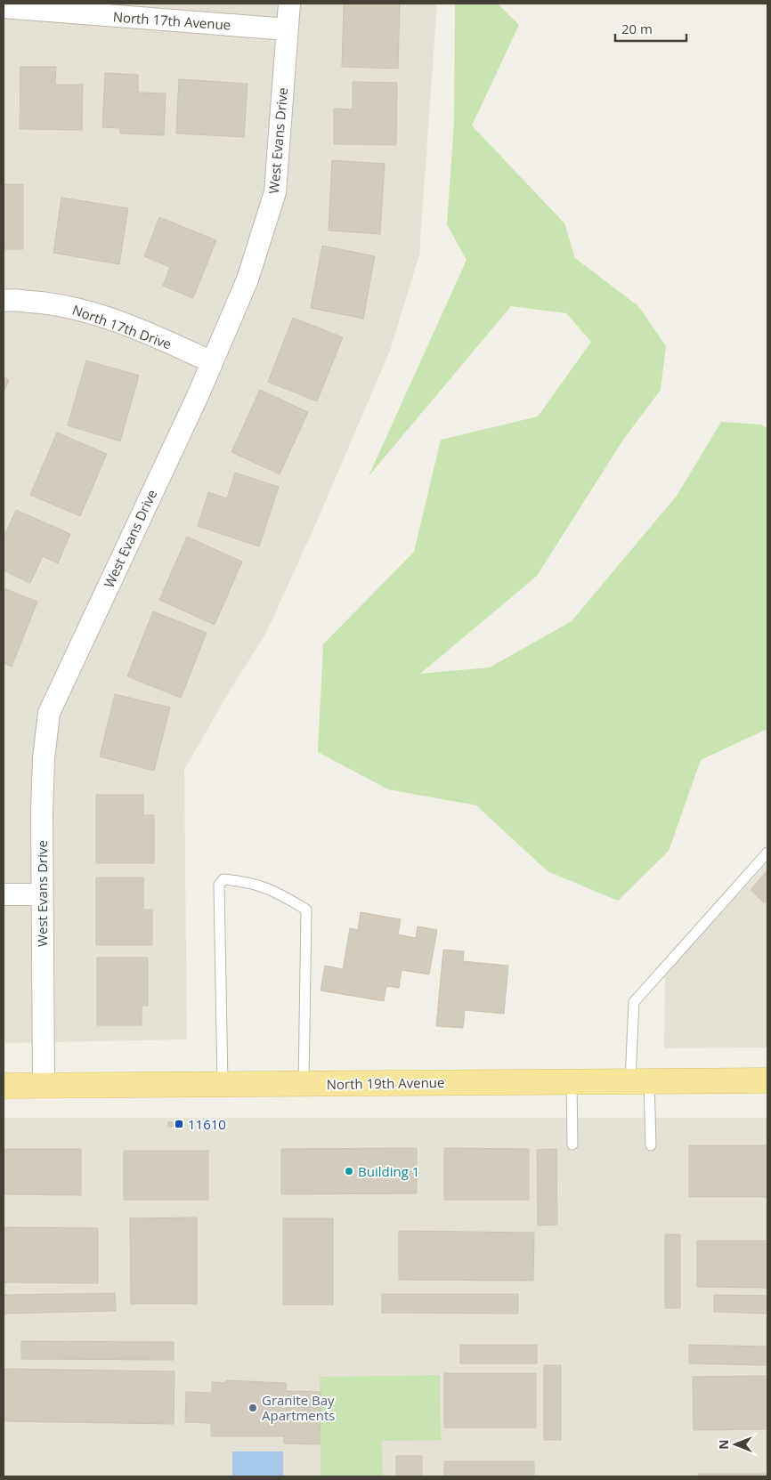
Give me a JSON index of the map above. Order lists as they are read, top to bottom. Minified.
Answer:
{"streets":{"main road":["North 19th Avenue"],"street":["North 17th Avenue","West Evans Drive","North 17th Drive"]},"crossings":[["North 17th Avenue","West Evans Drive"],["West Evans Drive","North 17th Drive"],["West Evans Drive","North 19th Avenue"]],"places":{"transit":["11610"],"other":["Building 1","Granite Bay Apartments"]},"scale_bar":"20 m","north":"left"}
